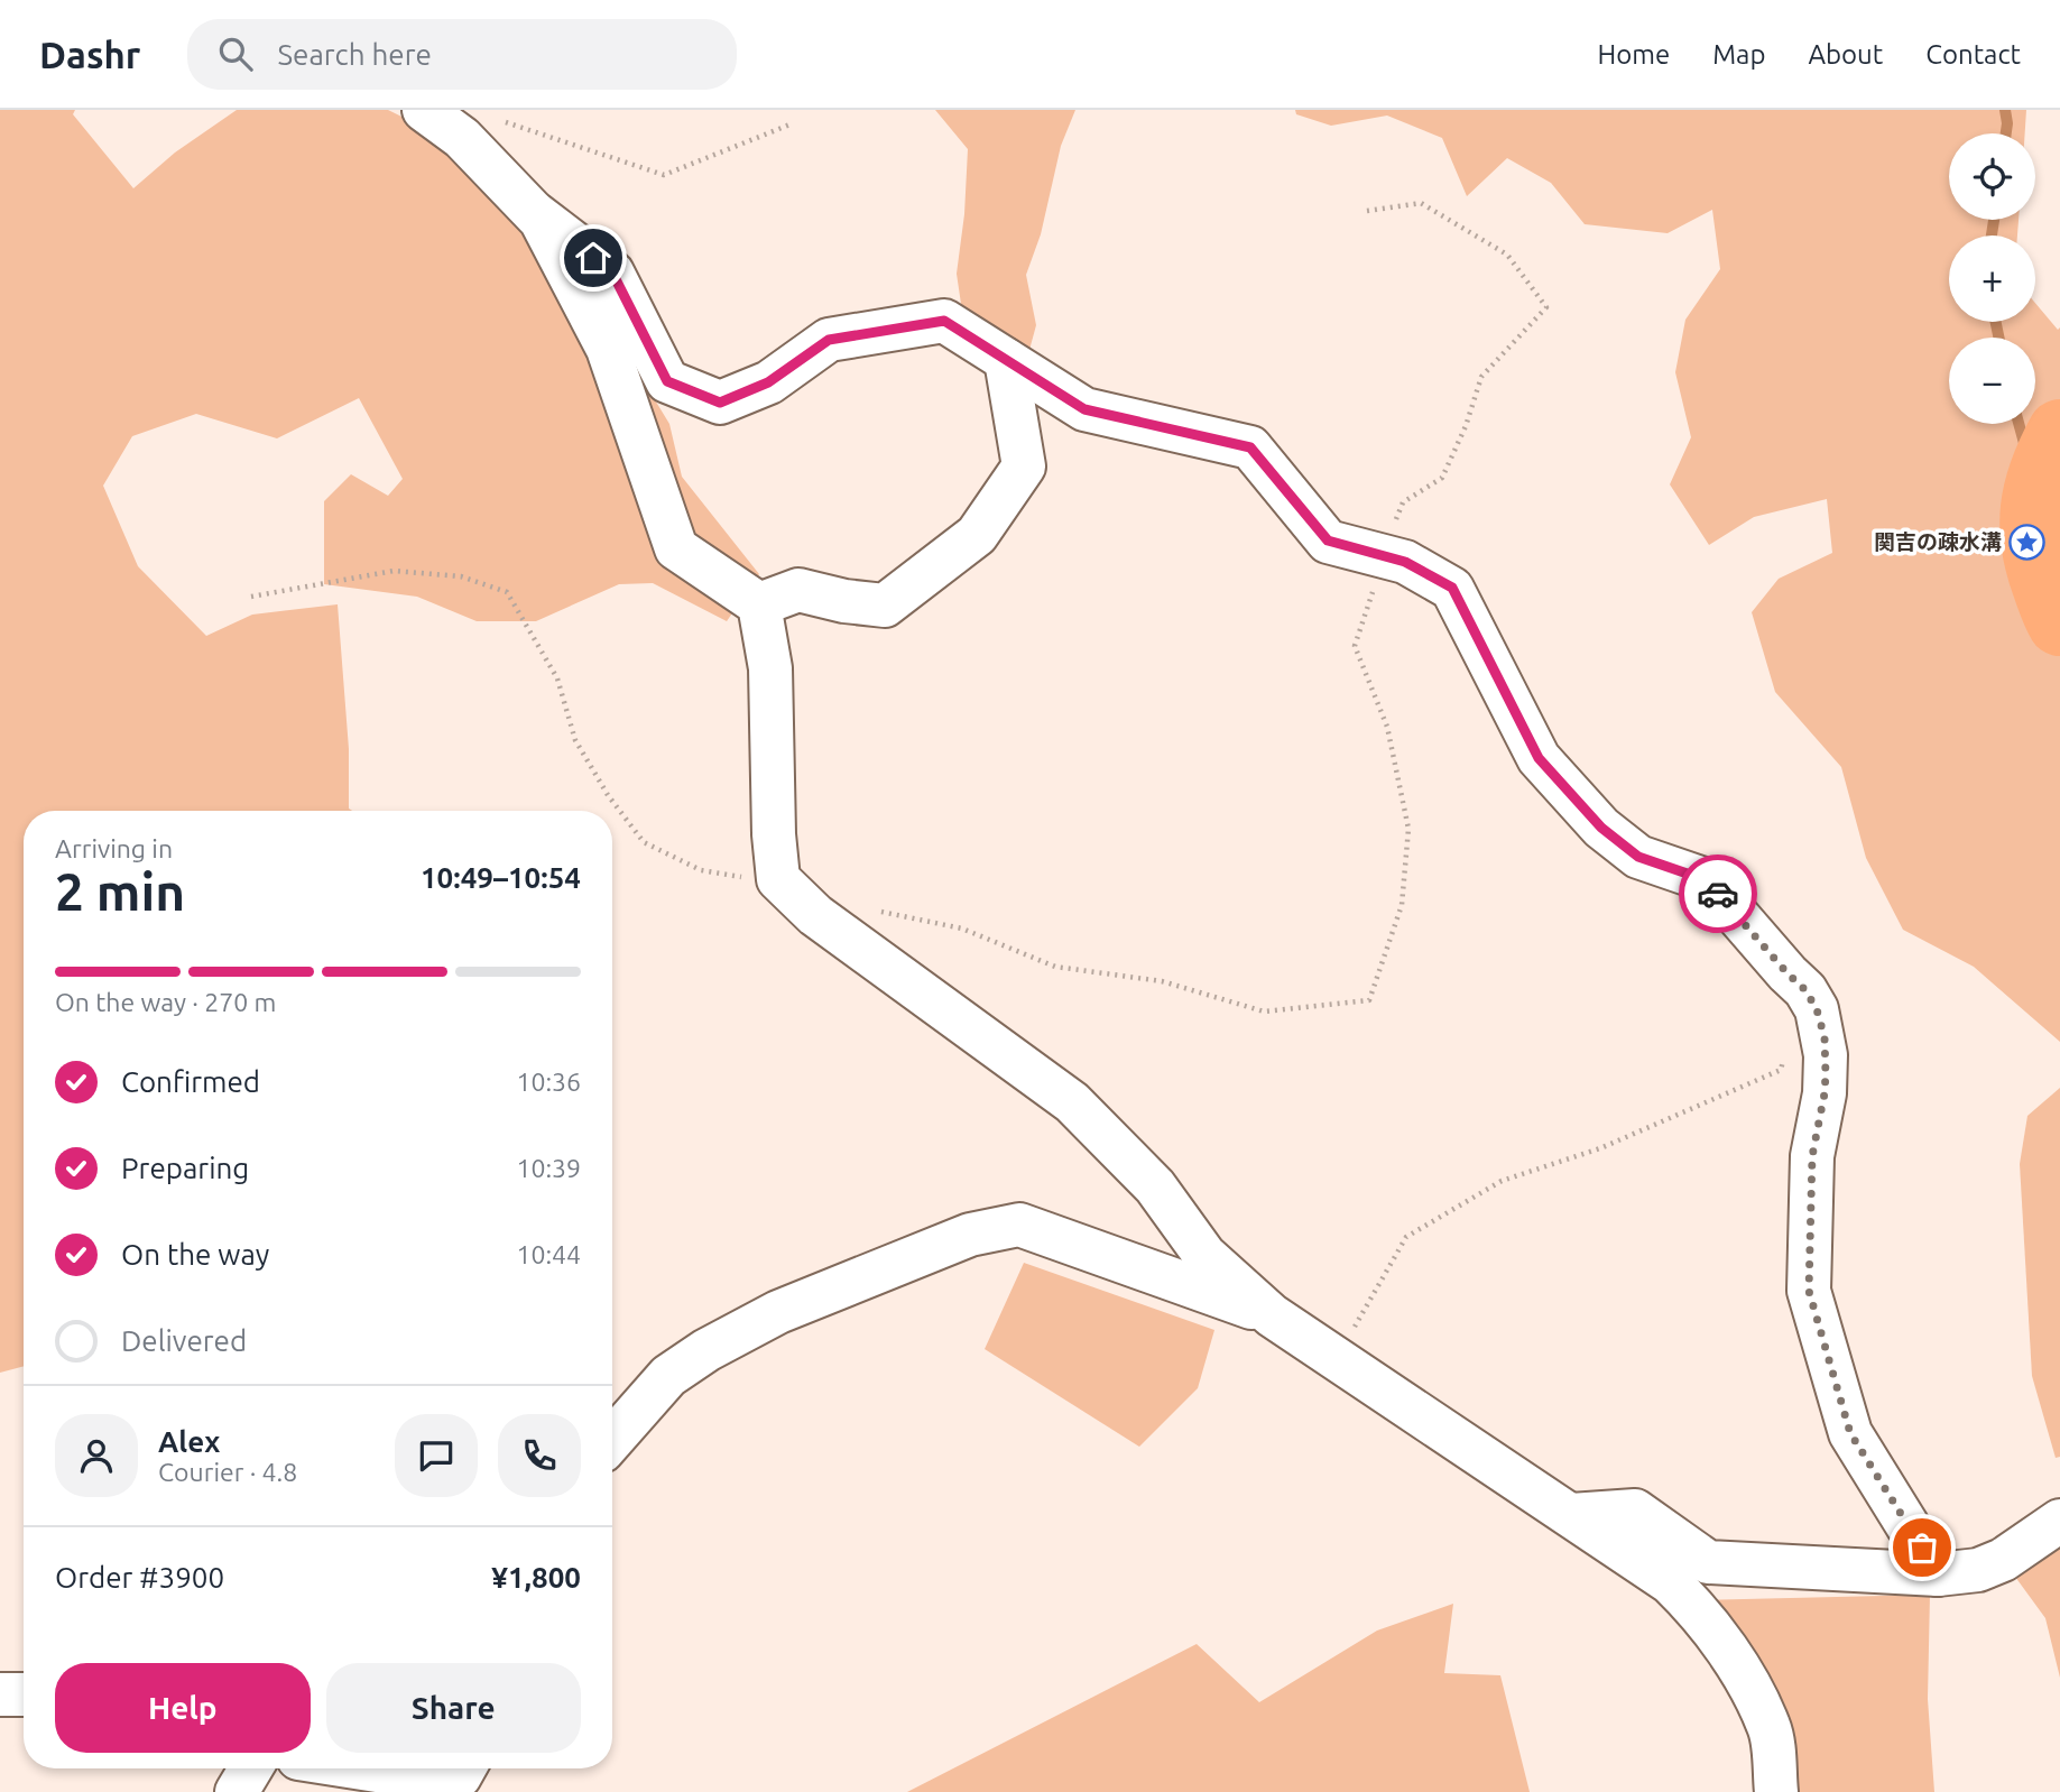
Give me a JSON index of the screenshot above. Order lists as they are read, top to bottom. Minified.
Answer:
{"places":{"place":["関吉の疎水溝"]},"page":{"header":"Dashr","search":"Search here","nav":["Home","Map","About","Contact"],"map_buttons":["+","−"],"heading":["2 min","Arriving in","10:49–10:54"],"panel":["Alex","Courier · 4.8","Order #3900","¥1,800"],"bar":"On the way · 270 m","list":[["Confirmed","10:36"],["Preparing","10:39"],["On the way","10:44"],"Delivered"],"buttons":["Help","Share"]}}
